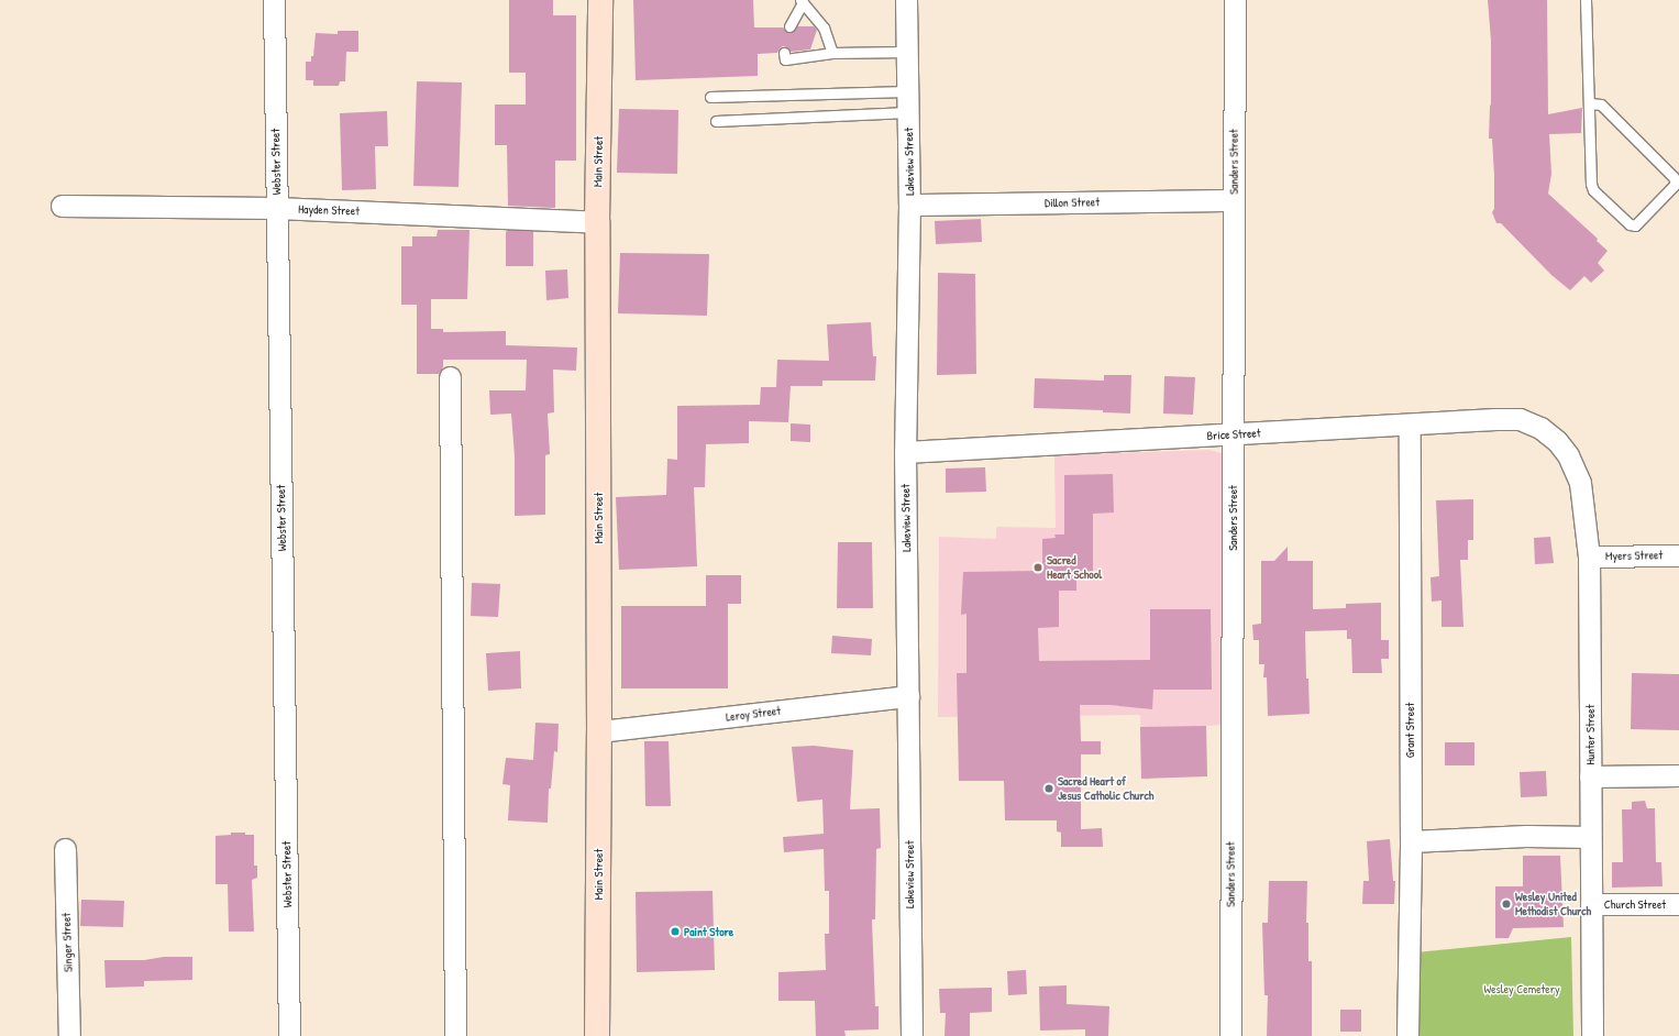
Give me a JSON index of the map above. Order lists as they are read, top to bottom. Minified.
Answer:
{"streets":{"main road":["Main Street"],"street":["Webster Street","Lakeview Street","Sanders Street","Dillon Street","Hayden Street","Brice Street","Myers Street","Leroy Street","Grant Street","Hunter Street","Church Street","Singer Street"]},"crossings":[["Webster Street","Hayden Street"],["Main Street","Hayden Street"],["Main Street","Leroy Street"],["Lakeview Street","Dillon Street"],["Lakeview Street","Brice Street"],["Lakeview Street","Leroy Street"],["Sanders Street","Dillon Street"],["Sanders Street","Brice Street"],["Brice Street","Grant Street"],["Brice Street","Hunter Street"],["Myers Street","Hunter Street"],["Hunter Street","Church Street"]],"parks":["Wesley Cemetery"],"places":["Sacred Heart School","Sacred Heart of Jesus Catholic Church","Wesley United Methodist Church","Paint Store"]}
